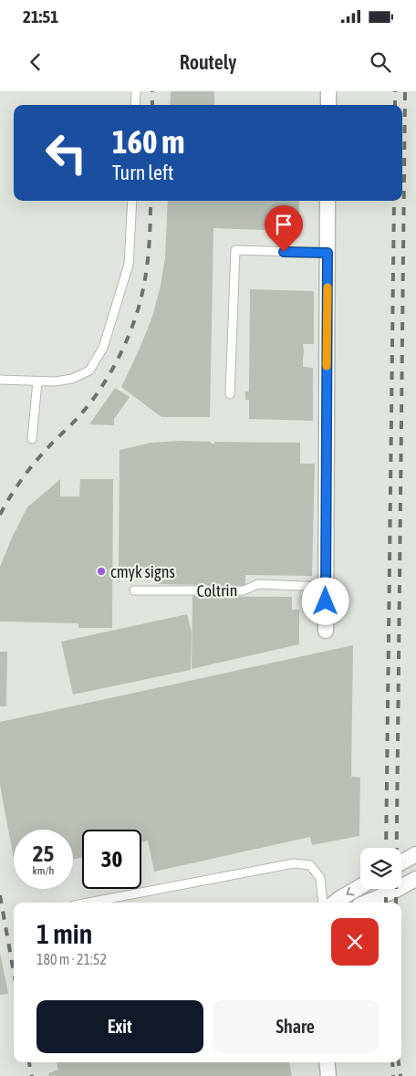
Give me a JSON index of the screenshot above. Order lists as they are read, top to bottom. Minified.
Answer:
{"streets":{"lane":["Coltrin"]},"places":["cmyk signs"],"page":{"status":"21:51","header":"Routely","turn":["160 m","Turn left"],"speed":"25 km/h","limit":"30","heading":["1 min","180 m · 21:52"],"buttons":["Exit","Share"]}}
